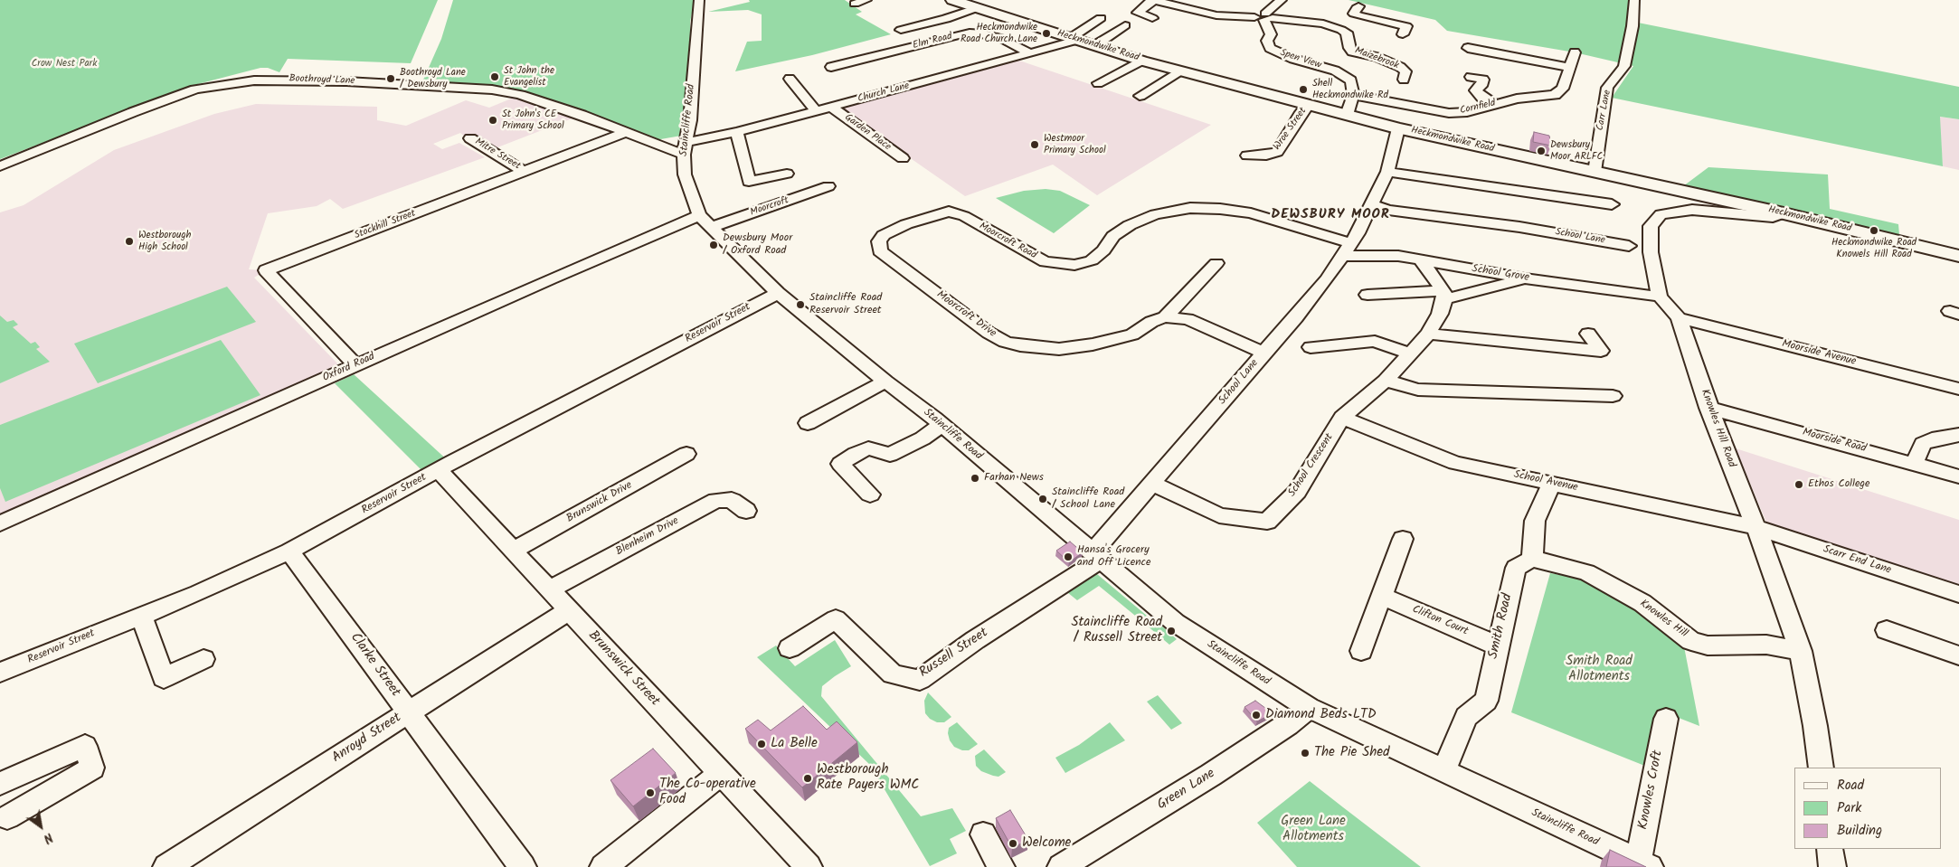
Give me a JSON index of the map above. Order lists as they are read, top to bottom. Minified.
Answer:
{"streets":{"main road":["Heckmondwike Road"],"street":["Elm Road","Maizebrook","Spen View","Boothroyd Lane","Church Lane","Cornfield","Carr Lane","Staincliffe Road","Wroe Street","Garden Place","Mitre Street","Moorcroft","Stockhill Street","School Lane","Moorcroft Road","School Grove","Moorcroft Drive","Reservoir Street","Moorside Avenue","Oxford Road","Knowles Hill Road","Moorside Road","School Crescent","School Avenue","Brunswick Drive","Blenheim Drive","Scarr End Lane","Knowles Hill","Clifton Court","Smith Road","Russell Street","Clarke Street","Brunswick Street","Anroyd Street","Green Lane","Knowles Croft"]},"crossings":[["Elm Road","Church Lane"],["Heckmondwike Road","Church Lane"],["Heckmondwike Road","Carr Lane"],["Heckmondwike Road","Wroe Street"],["Heckmondwike Road","School Lane"],["Heckmondwike Road","Knowles Hill Road"],["Spen View","Cornfield"],["Boothroyd Lane","Church Lane"],["Boothroyd Lane","Staincliffe Road"],["Boothroyd Lane","Stockhill Street"],["Church Lane","Staincliffe Road"],["Church Lane","Garden Place"],["Staincliffe Road","Moorcroft"],["Staincliffe Road","School Lane"],["Staincliffe Road","Reservoir Street"],["Staincliffe Road","Oxford Road"],["Staincliffe Road","Smith Road"],["Staincliffe Road","Russell Street"],["Staincliffe Road","Green Lane"],["Staincliffe Road","Knowles Croft"],["Mitre Street","Stockhill Street"],["Moorcroft","Oxford Road"],["Stockhill Street","Oxford Road"],["School Lane","Moorcroft Road"],["School Lane","School Grove"],["School Lane","Moorcroft Drive"],["School Lane","School Crescent"],["School Lane","Russell Street"],["Moorcroft Road","School Grove"],["Moorcroft Road","Moorcroft Drive"],["School Grove","Knowles Hill Road"],["Reservoir Street","Clarke Street"],["Reservoir Street","Brunswick Street"],["Moorside Avenue","Knowles Hill Road"],["Knowles Hill Road","Moorside Road"],["Knowles Hill Road","School Avenue"],["Knowles Hill Road","Scarr End Lane"],["Knowles Hill Road","Knowles Hill"],["School Crescent","School Avenue"],["School Avenue","Scarr End Lane"],["Brunswick Drive","Brunswick Street"],["Blenheim Drive","Brunswick Street"],["Knowles Hill","Smith Road"],["Clifton Court","Smith Road"],["Clarke Street","Anroyd Street"],["Brunswick Street","Anroyd Street"]],"districts":["DEWSBURY MOOR"],"parks":["Crow Nest Park","Smith Road Allotments","Green Lane Allotments"],"places":["Heckmondwike Road Church Lane","St John the Evangelist","Boothroyd Lane / Dewsbury","Shell Heckmondwike Rd","St John's CE Primary School","Westmoor Primary School","Dewsbury Moor ARLFC","Heckmondwike Road Knowels Hill Road","Westborough High School","Dewsbury Moor / Oxford Road","Staincliffe Road Reservoir Street","Farhan News","Ethos College","Staincliffe Road / School Lane","Hansa's Grocery and Off Licence","Staincliffe Road / Russell Street","Diamond Beds LTD","La Belle","The Pie Shed","Westborough Rate Payers WMC","The Co-operative Food","Welcome"],"legend":["Road","Park","Building"],"north":"bottom right"}
